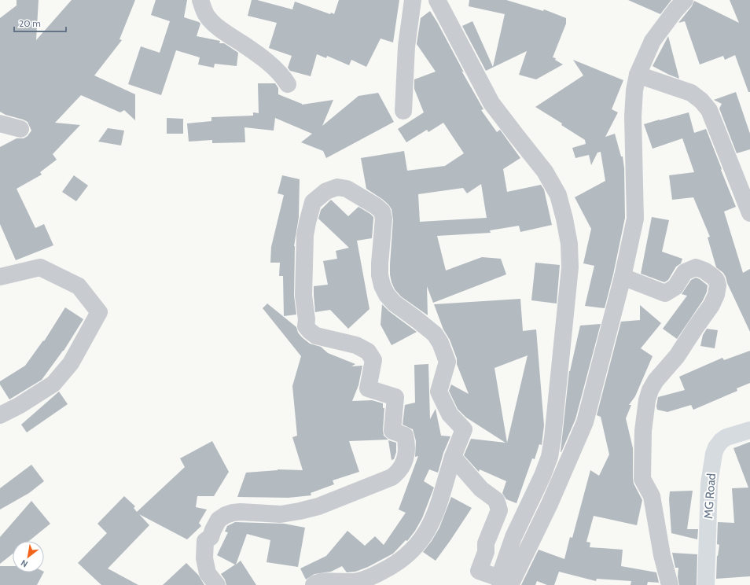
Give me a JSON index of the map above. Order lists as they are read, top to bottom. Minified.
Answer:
{"streets":{"main road":["MG Road"]},"scale_bar":"20 m","north":"bottom left"}
